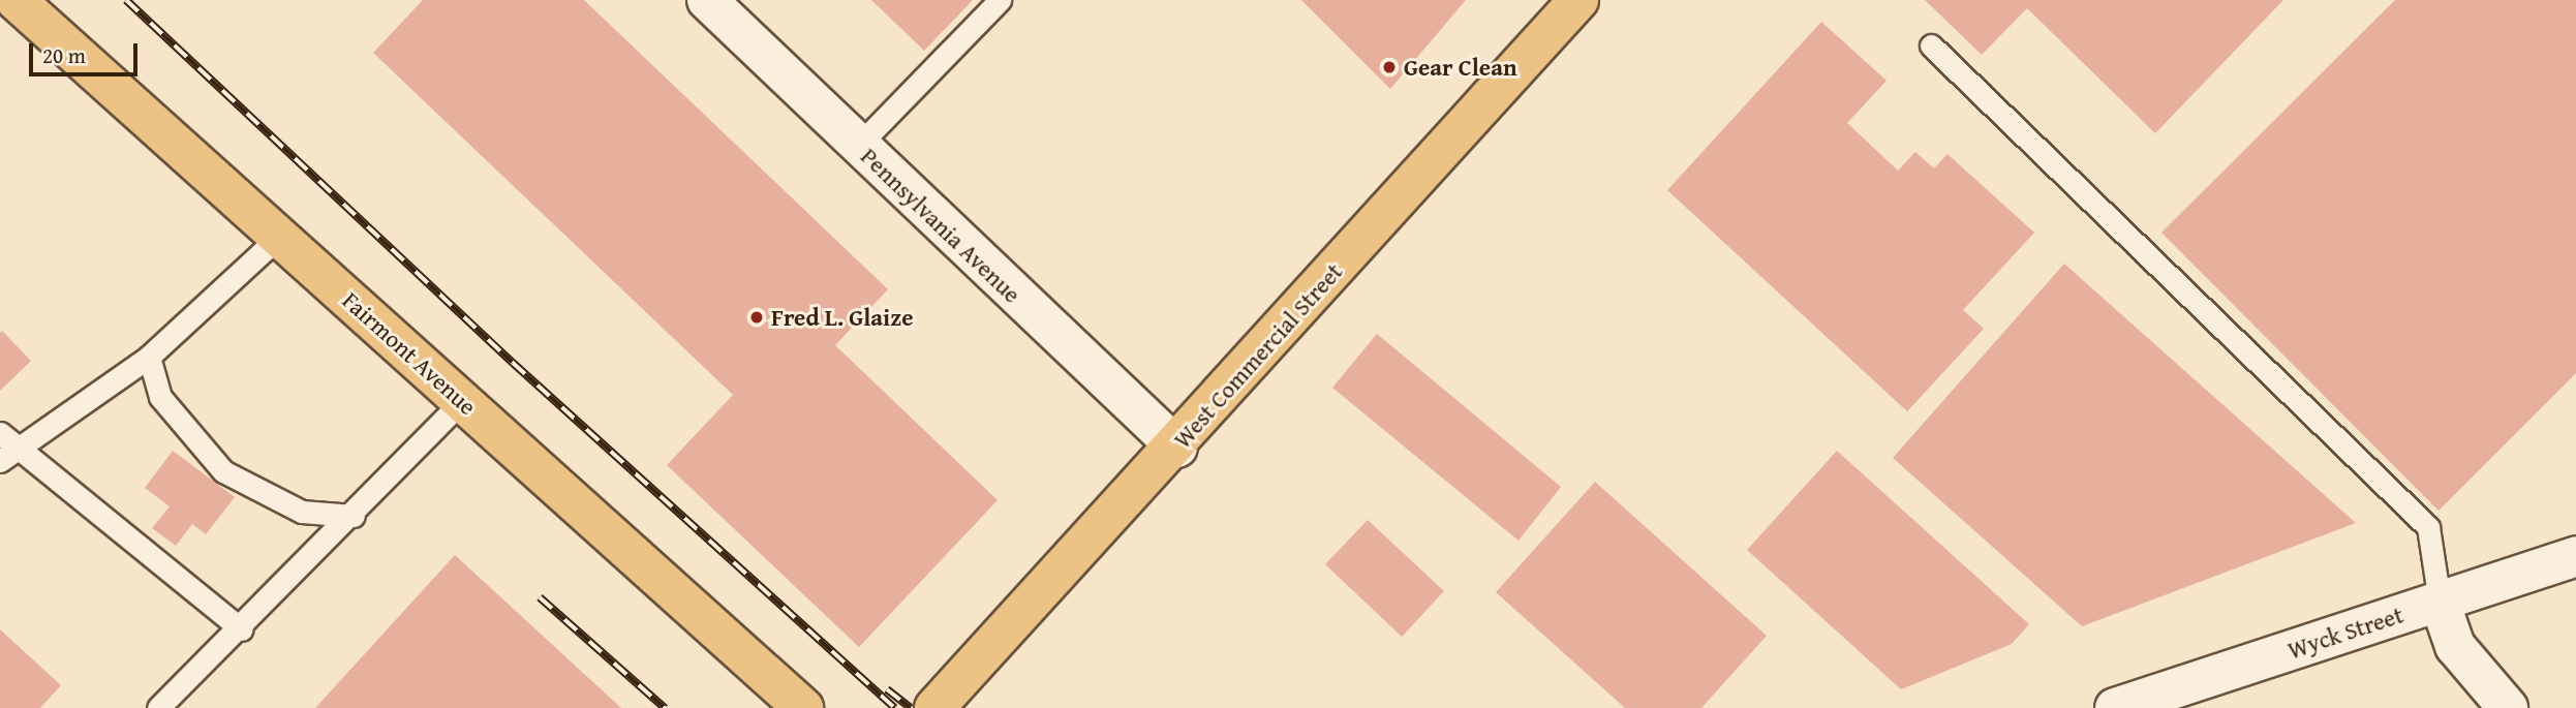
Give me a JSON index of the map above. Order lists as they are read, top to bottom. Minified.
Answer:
{"streets":{"main road":["Fairmont Avenue","West Commercial Street"],"street":["Pennsylvania Avenue","Wyck Street"]},"crossings":[["Pennsylvania Avenue","West Commercial Street"]],"places":["Gear Clean","Fred L. Glaize"],"scale_bar":"20 m"}
